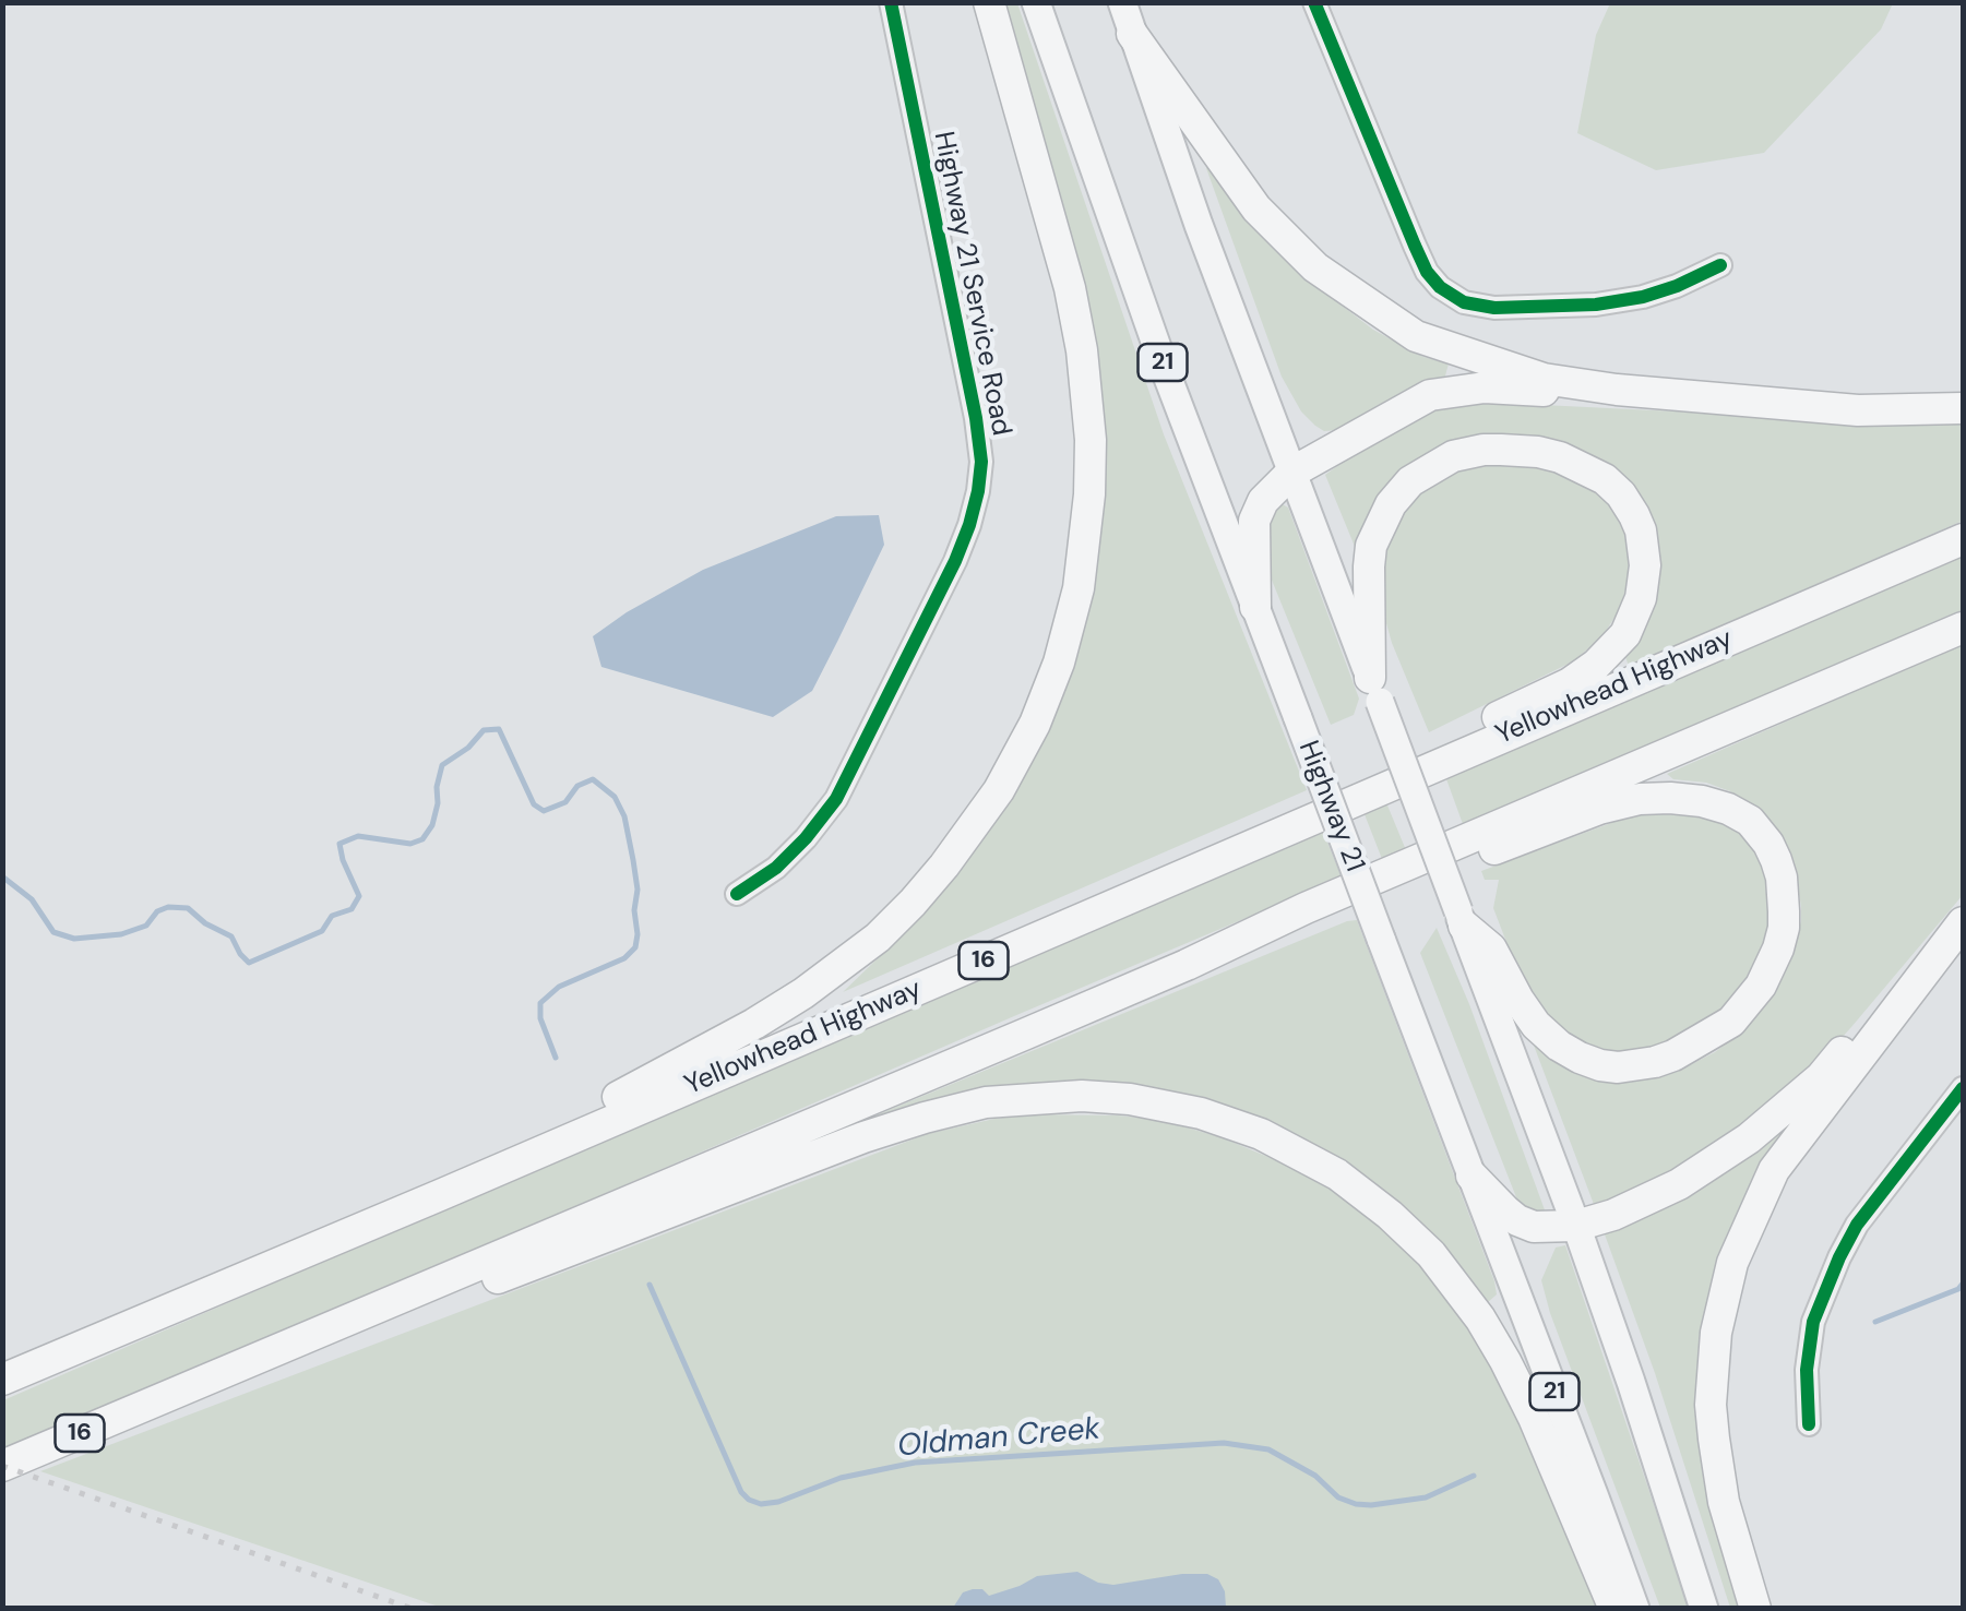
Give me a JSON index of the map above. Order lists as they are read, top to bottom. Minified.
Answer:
{"streets":{"highway":["Yellowhead Highway","16"],"main road":["21","Highway 21"],"street":["Highway 21 Service Road"]},"water":["Oldman Creek"]}
